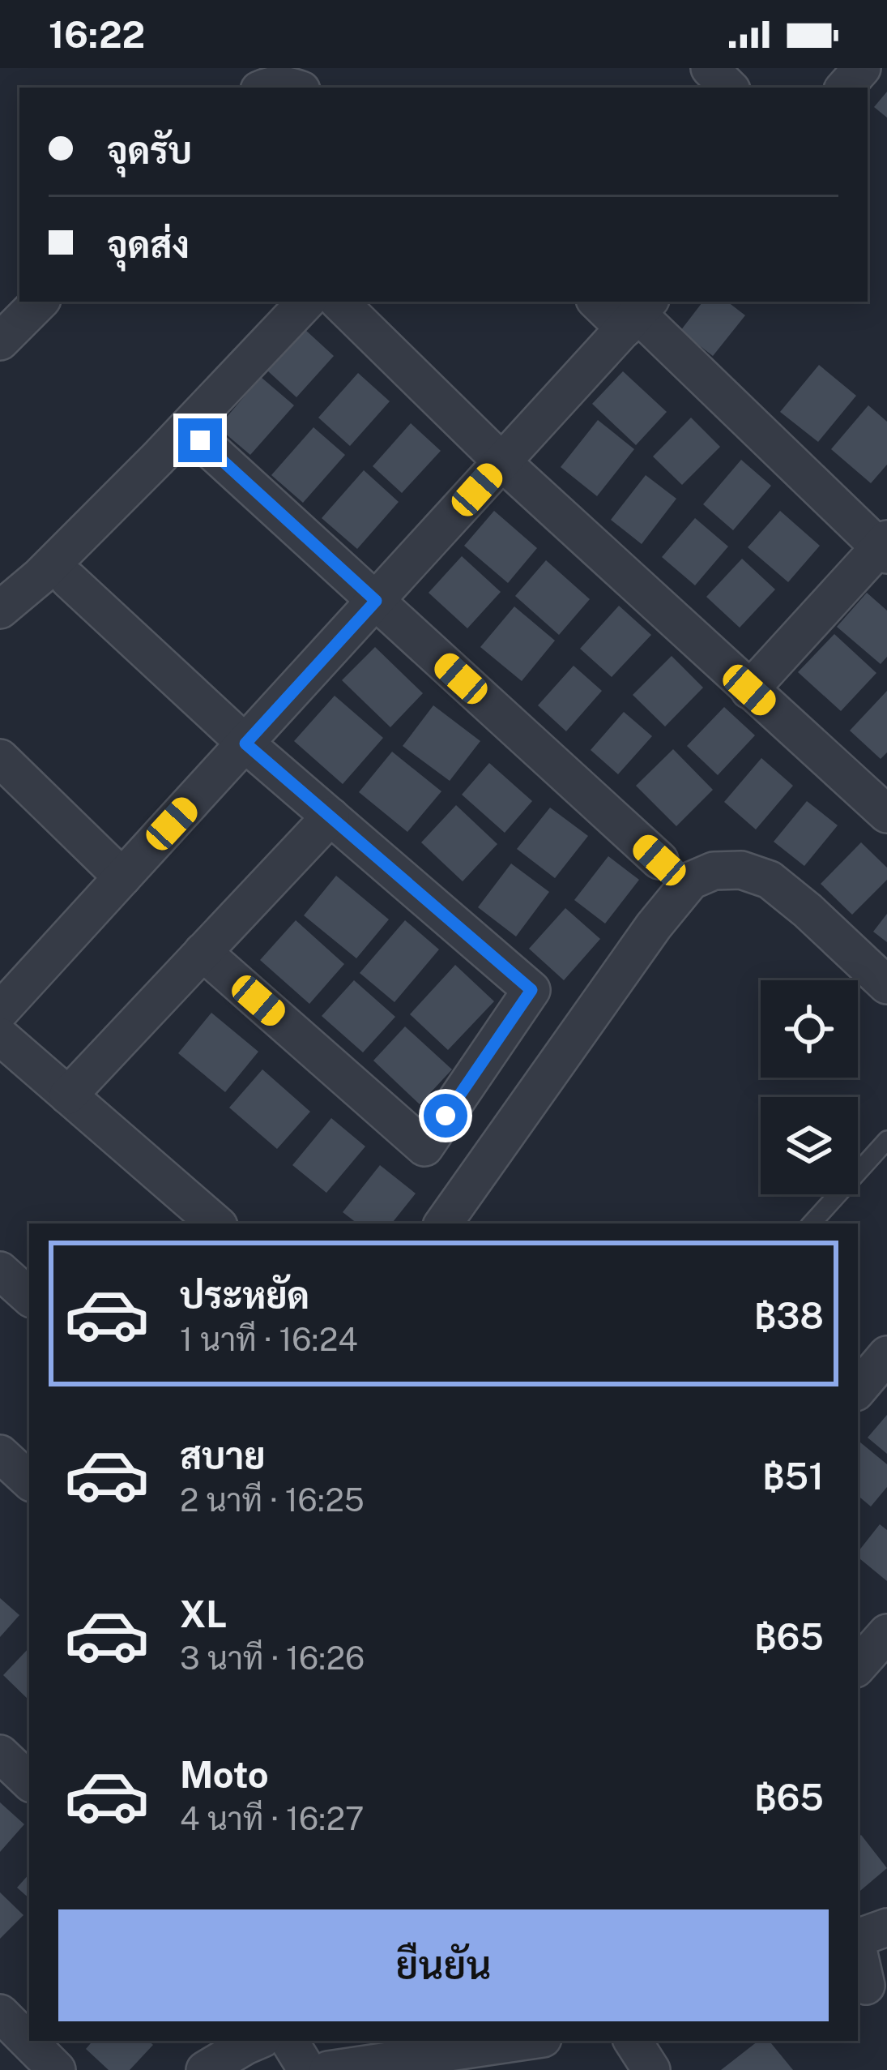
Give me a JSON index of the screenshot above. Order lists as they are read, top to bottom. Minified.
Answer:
{"page":{"status":"16:22","banner":["จุดรับ","จุดส่ง"],"list":[{"name":"ประหยัด","note":"1 นาที · 16:24","value":"฿38"},{"name":"สบาย","note":"2 นาที · 16:25","value":"฿51"},{"name":"XL","note":"3 นาที · 16:26","value":"฿65"},{"name":"Moto","note":"4 นาที · 16:27","value":"฿65"}],"buttons":"ยืนยัน"}}
